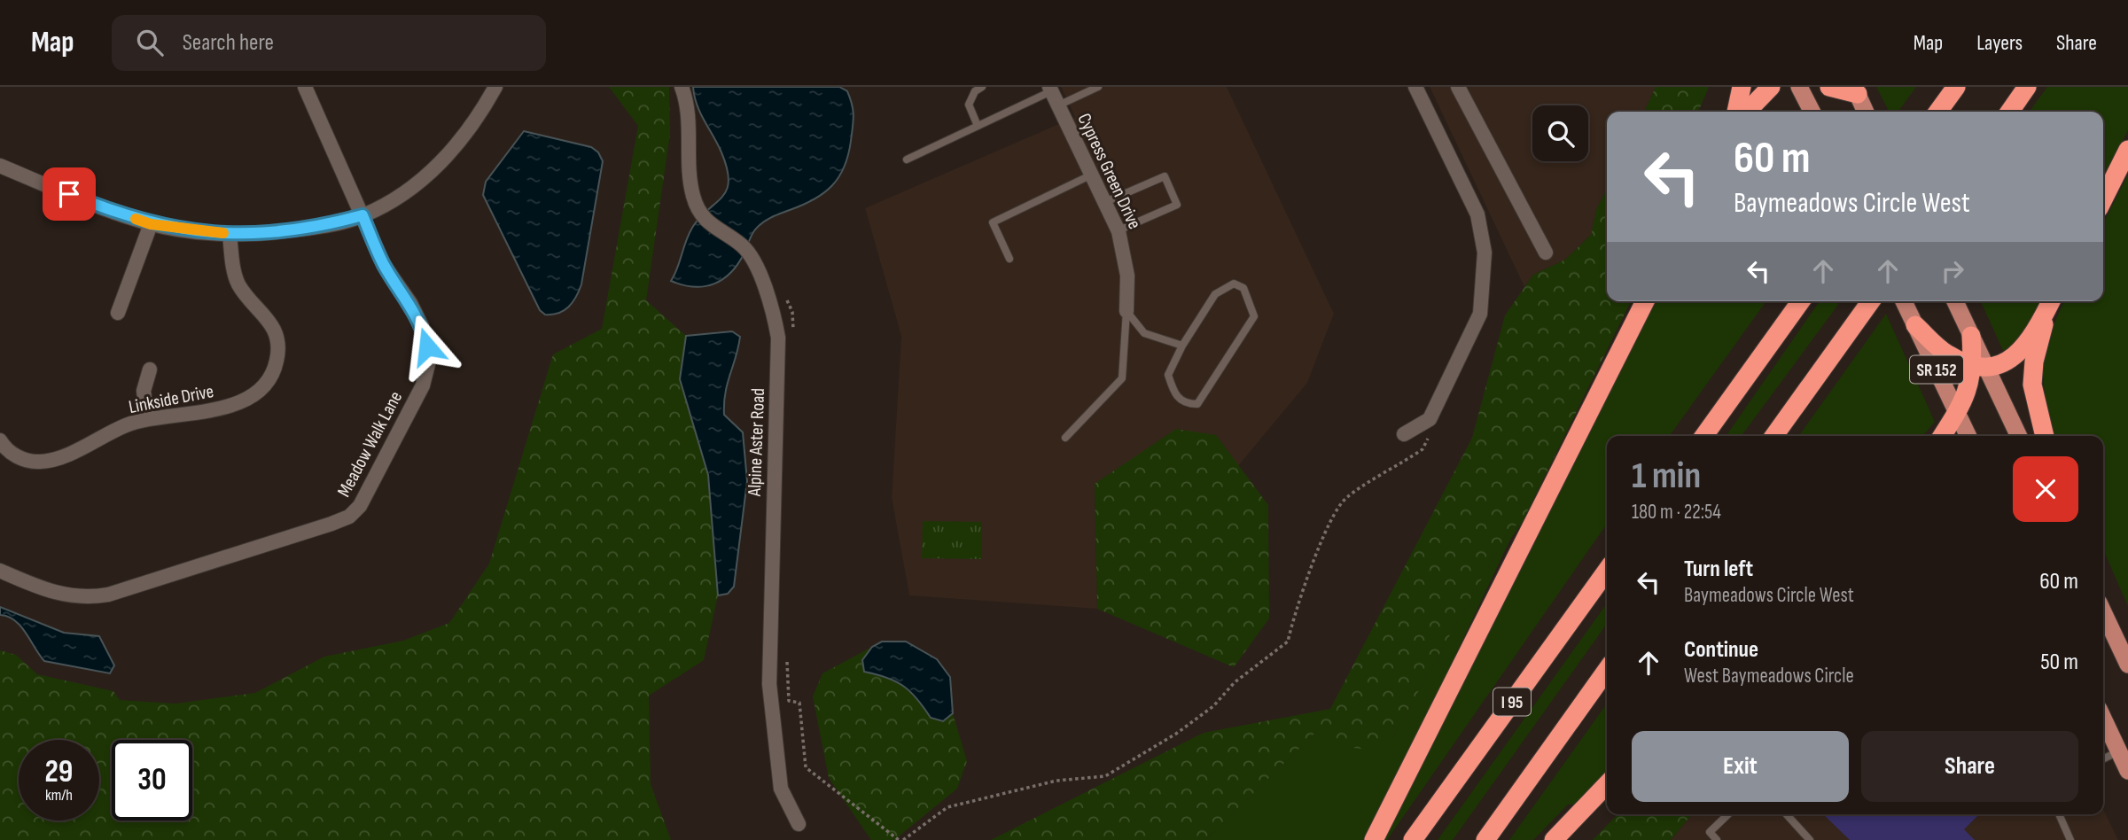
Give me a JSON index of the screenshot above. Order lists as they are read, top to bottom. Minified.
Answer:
{"streets":{"highway":["I 95"],"main road":["SR 152"],"street":["Cypress Green Drive","Linkside Drive","Alpine Aster Road","Meadow Walk Lane"]},"page":{"header":"Map","search":"Search here","nav":["Map","Layers","Share"],"turn":["60 m","Baymeadows Circle West"],"heading":["1 min","180 m · 22:54"],"list":[{"name":"Turn left","note":"Baymeadows Circle West","value":"60 m"},{"name":"Continue","note":"West Baymeadows Circle","value":"50 m"}],"buttons":["Exit","Share"],"speed":"29 km/h","limit":"30"}}
